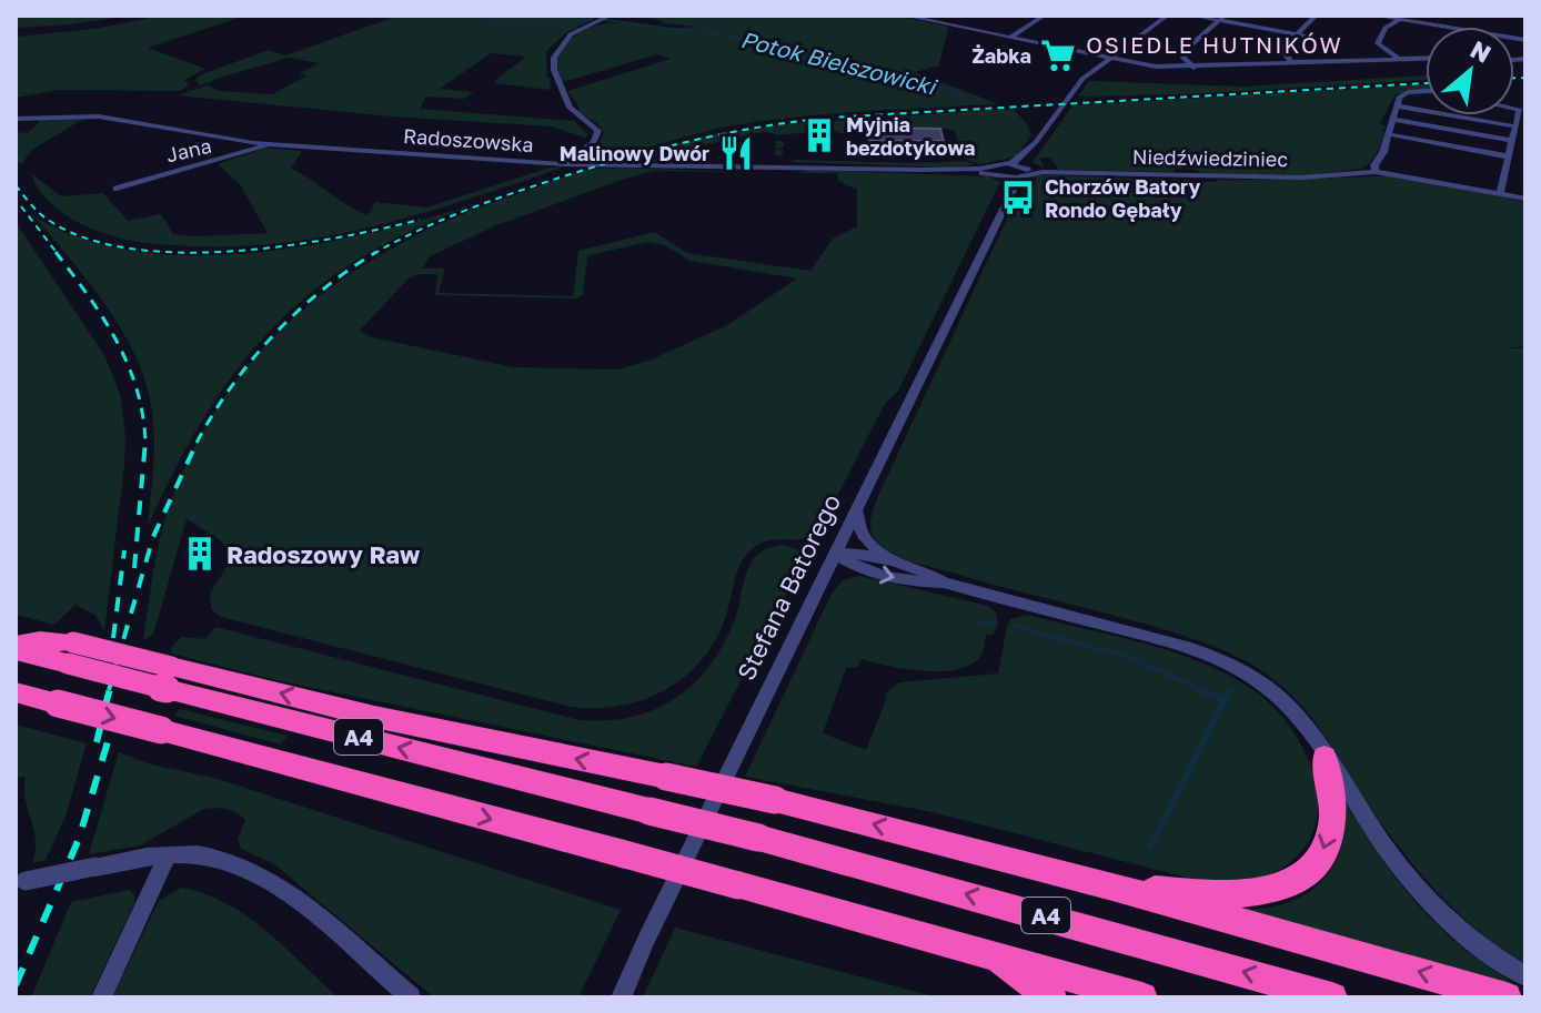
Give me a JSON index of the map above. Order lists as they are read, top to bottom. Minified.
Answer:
{"streets":{"highway":["A4"],"street":["Radoszowska","Jana","Niedźwiedziniec","Stefana Batorego"]},"crossings":[["Radoszowska","Jana"],["Radoszowska","Niedźwiedziniec"],["Radoszowska","Stefana Batorego"],["Niedźwiedziniec","Stefana Batorego"]],"districts":["OSIEDLE HUTNIKÓW"],"water":["Potok Bielszowicki"],"places":{"supermarket":["Żabka"],"building":["Myjnia bezdotykowa","Radoszowy Raw"],"restaurant":["Malinowy Dwór"],"bus stop":["Chorzów Batory Rondo Gębały"]},"north":"top right"}
